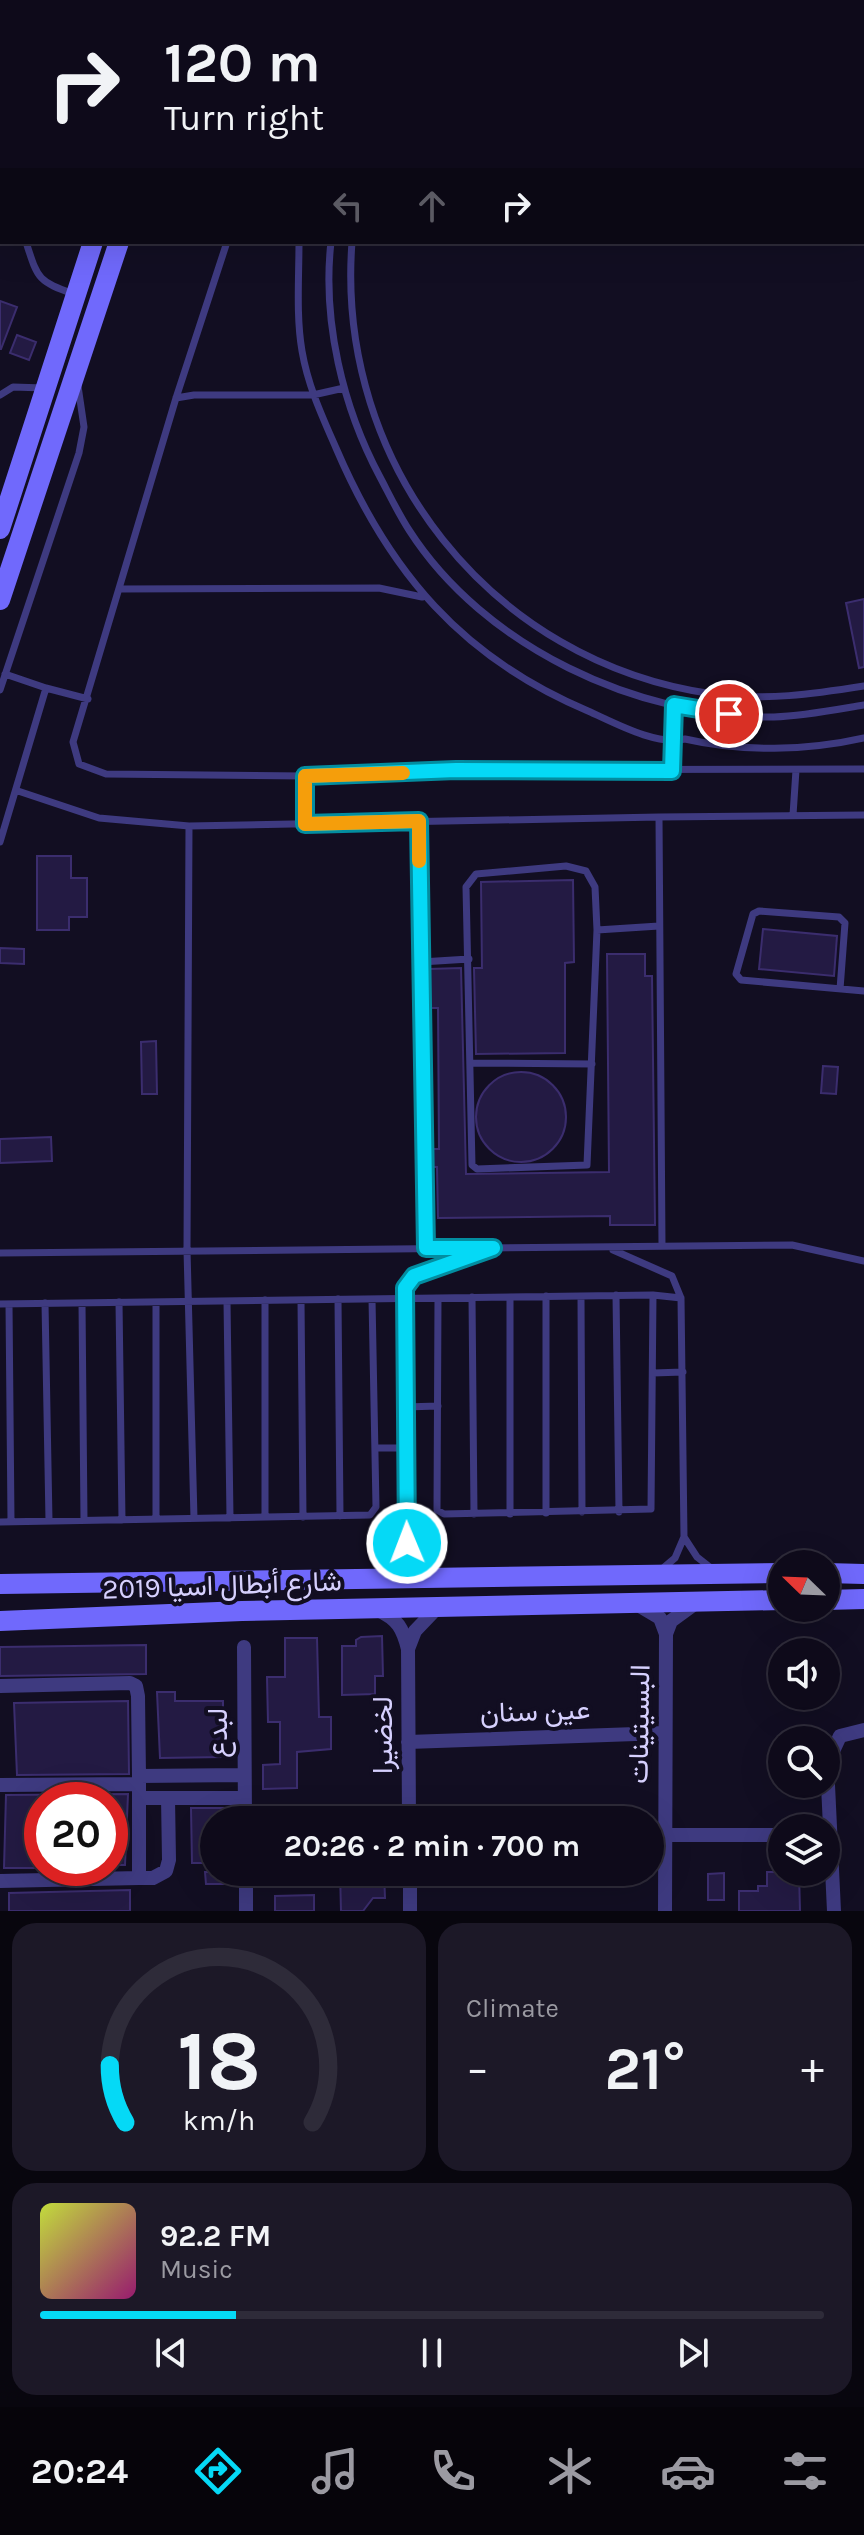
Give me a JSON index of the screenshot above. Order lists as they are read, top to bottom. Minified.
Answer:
{"streets":{"main road":["شارع أبطال اسيا 2019"],"street":["عين سنان","البسيتينات","لبدع","لخضيرا"]},"crossings":[["شارع أبطال اسيا 2019","البسيتينات"],["شارع أبطال اسيا 2019","لخضيرا"],["عين سنان","البسيتينات"],["عين سنان","لخضيرا"]],"north":"top left","page":{"turn":["120 m","Turn right"],"limit":"20","trip":"20:26 · 2 min · 700 m","tile":"Climate","heat":["−","21°","+"],"song":["92.2 FM","Music"],"tabs":"20:24","gauge":["18","km/h"]}}
